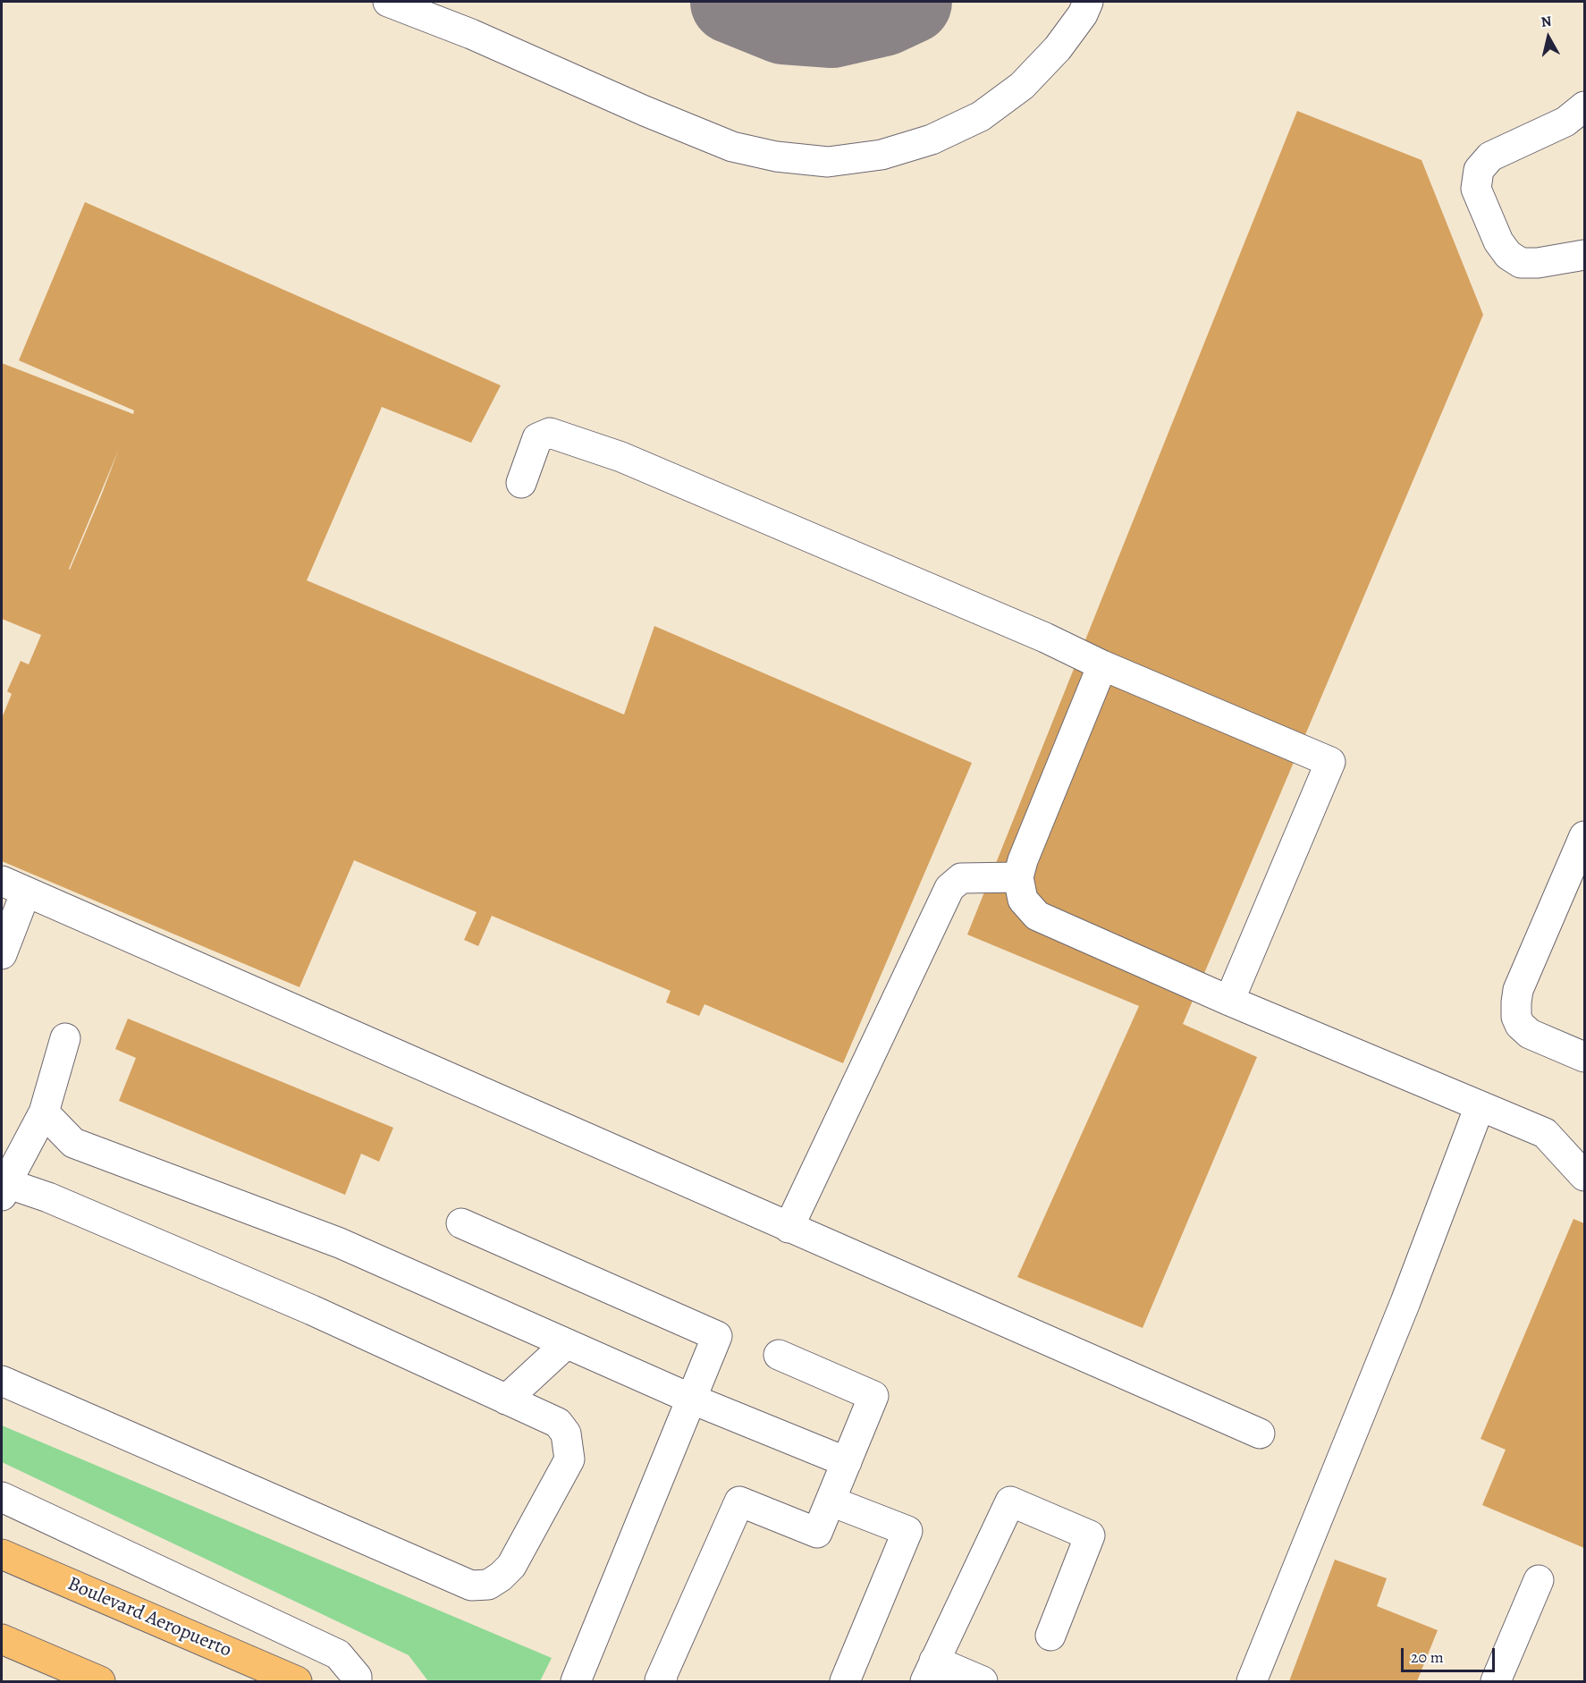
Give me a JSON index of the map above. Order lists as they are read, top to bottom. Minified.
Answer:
{"streets":{"highway":["Boulevard Aeropuerto"]},"scale_bar":"20 m","north":"top"}
